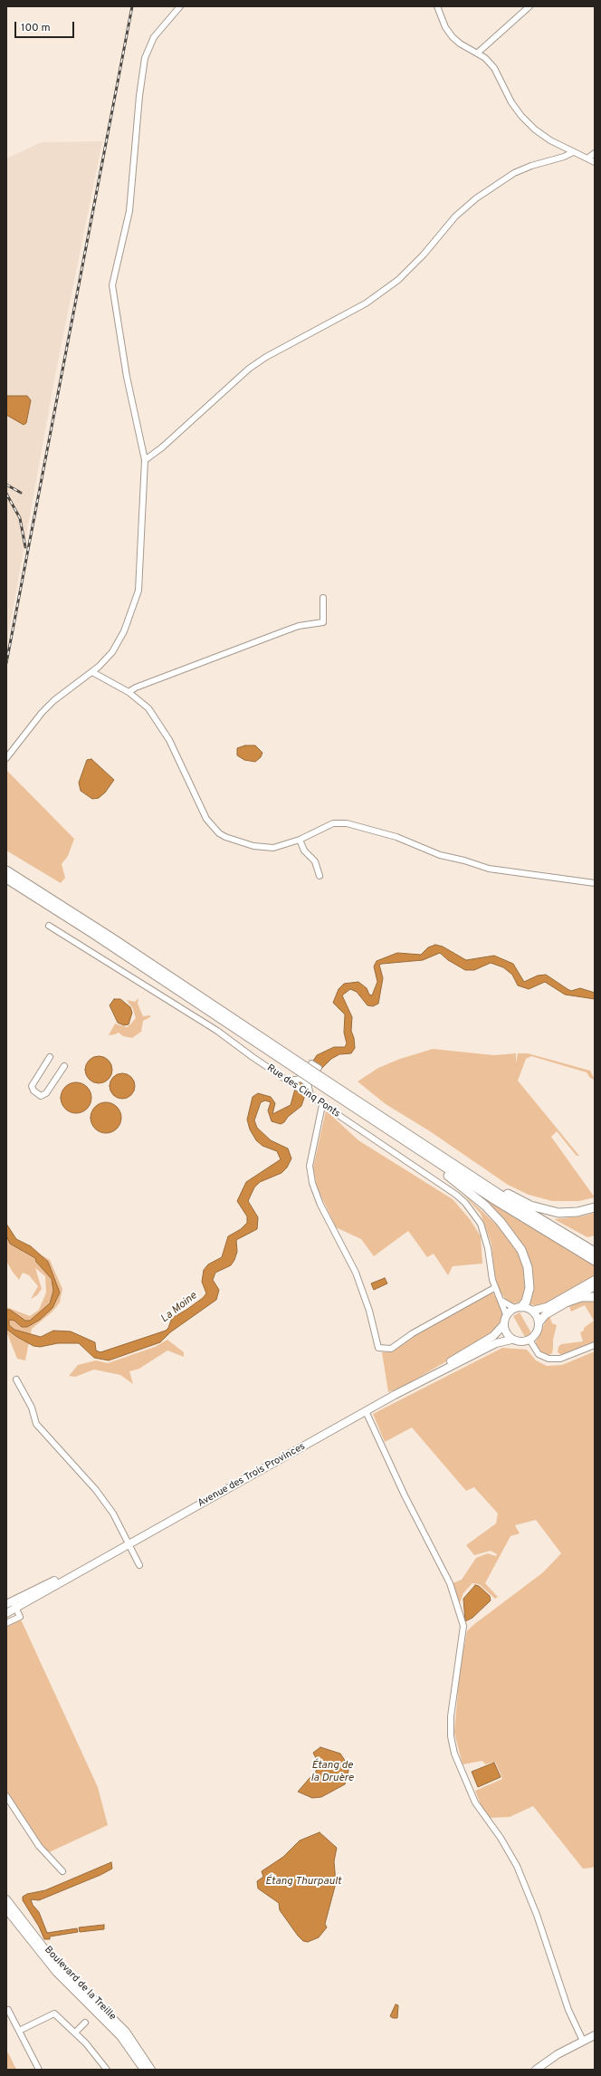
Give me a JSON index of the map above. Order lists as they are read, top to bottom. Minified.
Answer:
{"streets":{"main road":["Avenue des Trois Provinces","Boulevard de la Treille"],"street":["Rue des Cinq Ponts"]},"crossings":[["Rue des Cinq Ponts","Avenue des Trois Provinces"]],"water":["La Moine","Étang de la Druère","Étang Thurpault"],"scale_bar":"100 m"}
